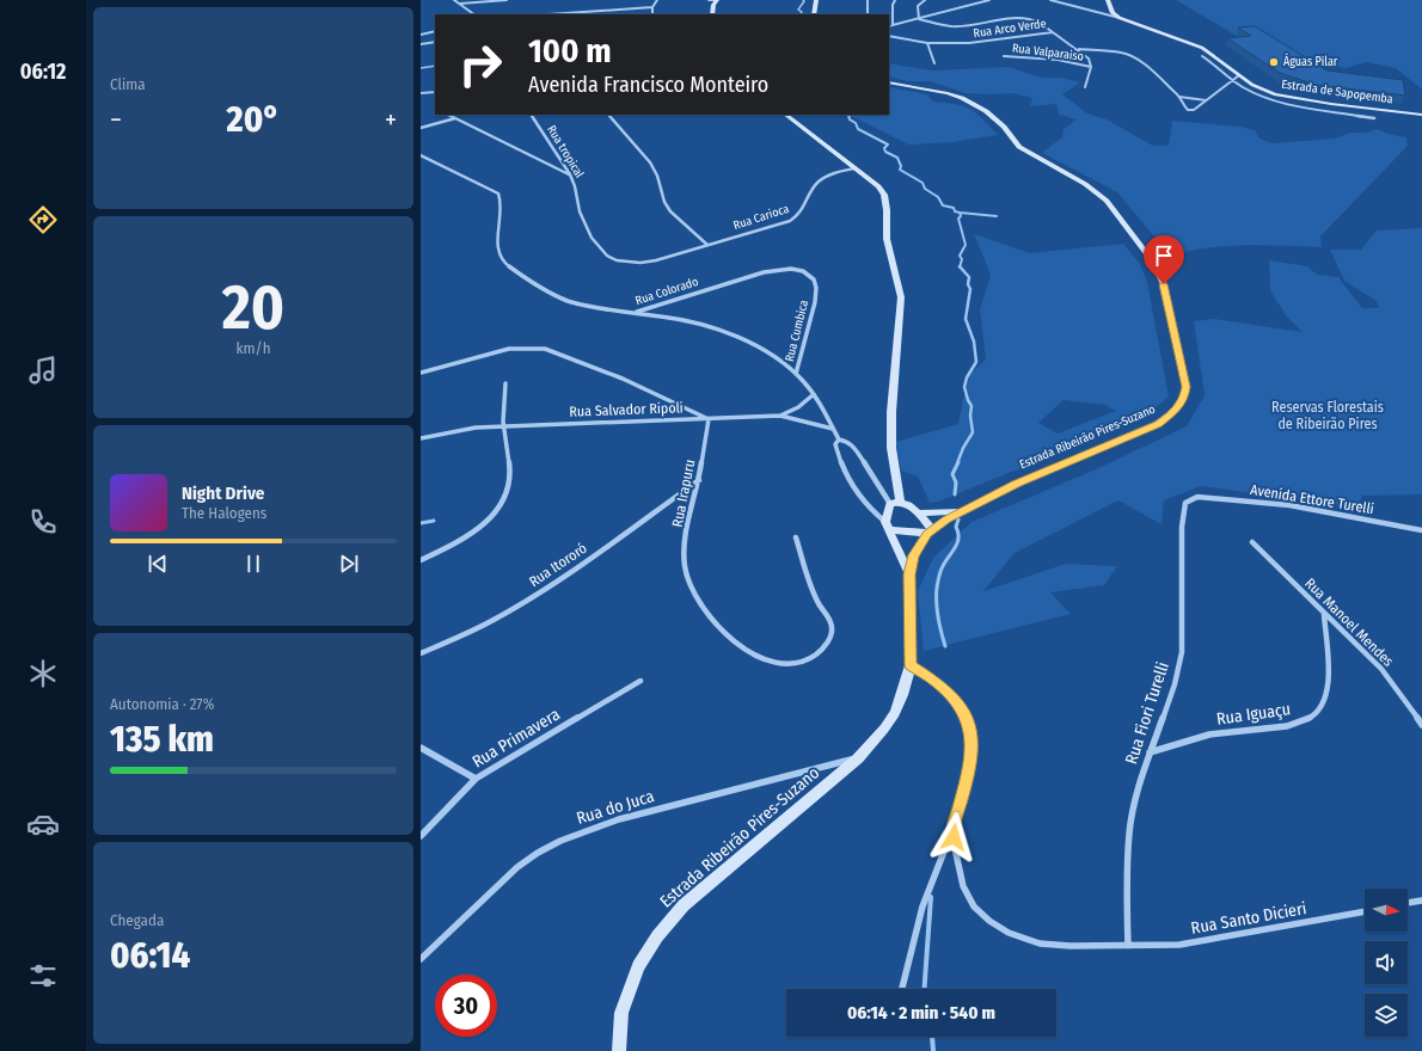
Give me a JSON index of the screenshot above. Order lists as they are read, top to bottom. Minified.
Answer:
{"streets":{"main road":["Estrada de Sapopemba","Estrada Ribeirão Pires-Suzano"],"street":["Rua Arco Verde","Rua Valparaiso","Rua tropical","Rua Carioca","Rua Colorado","Rua Cumbica","Rua Salvador Ripoli","Rua Irapuru","Avenida Ettore Turelli","Rua Itororó","Rua Manoel Mendes","Rua Fiori Turelli","Rua Iguaçu","Rua Primavera","Rua do Juca","Rua Santo Dicieri"]},"crossings":[["Rua tropical","Rua Carioca"],["Rua Colorado","Rua Cumbica"],["Rua Salvador Ripoli","Rua Irapuru"],["Estrada Ribeirão Pires-Suzano","Rua do Juca"],["Rua Irapuru","Rua Itororó"],["Avenida Ettore Turelli","Rua Fiori Turelli"],["Rua Manoel Mendes","Rua Iguaçu"],["Rua Fiori Turelli","Rua Iguaçu"],["Rua Fiori Turelli","Rua Santo Dicieri"]],"parks":["Reservas Florestais de Ribeirão Pires"],"places":["Águas Pilar"],"north":"right","page":{"tabs":"06:12","tile":["Clima",["20","km/h"],["Autonomia · 27%","135 km"],["Chegada","06:14"]],"turn":["100 m","Avenida Francisco Monteiro"],"heat":["−","20°","+"],"song":["Night Drive","The Halogens"],"limit":"30","trip":"06:14 · 2 min · 540 m"}}
